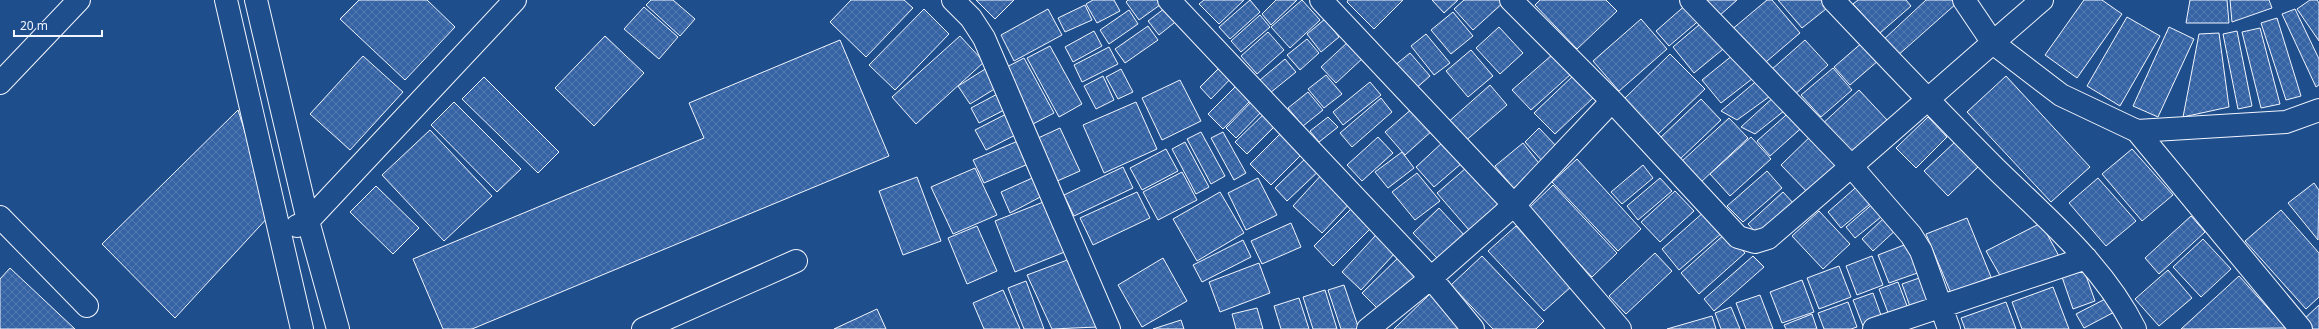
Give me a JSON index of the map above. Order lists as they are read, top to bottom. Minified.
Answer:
{"scale_bar":"20 m"}
